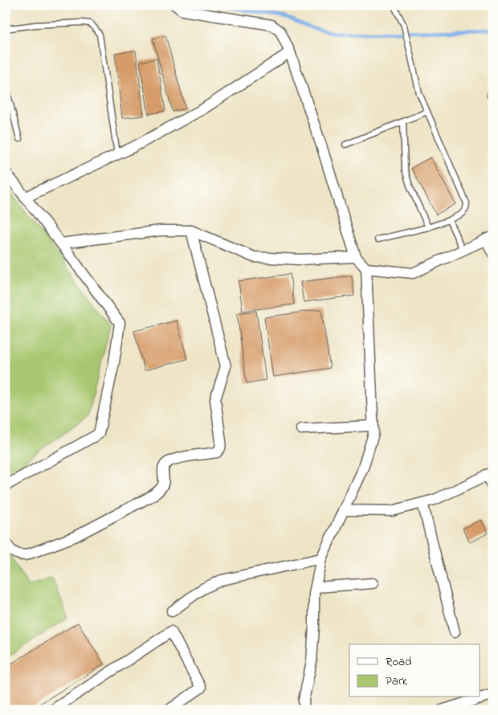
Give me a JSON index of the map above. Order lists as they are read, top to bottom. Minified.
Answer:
{"legend":["Road","Park"]}
